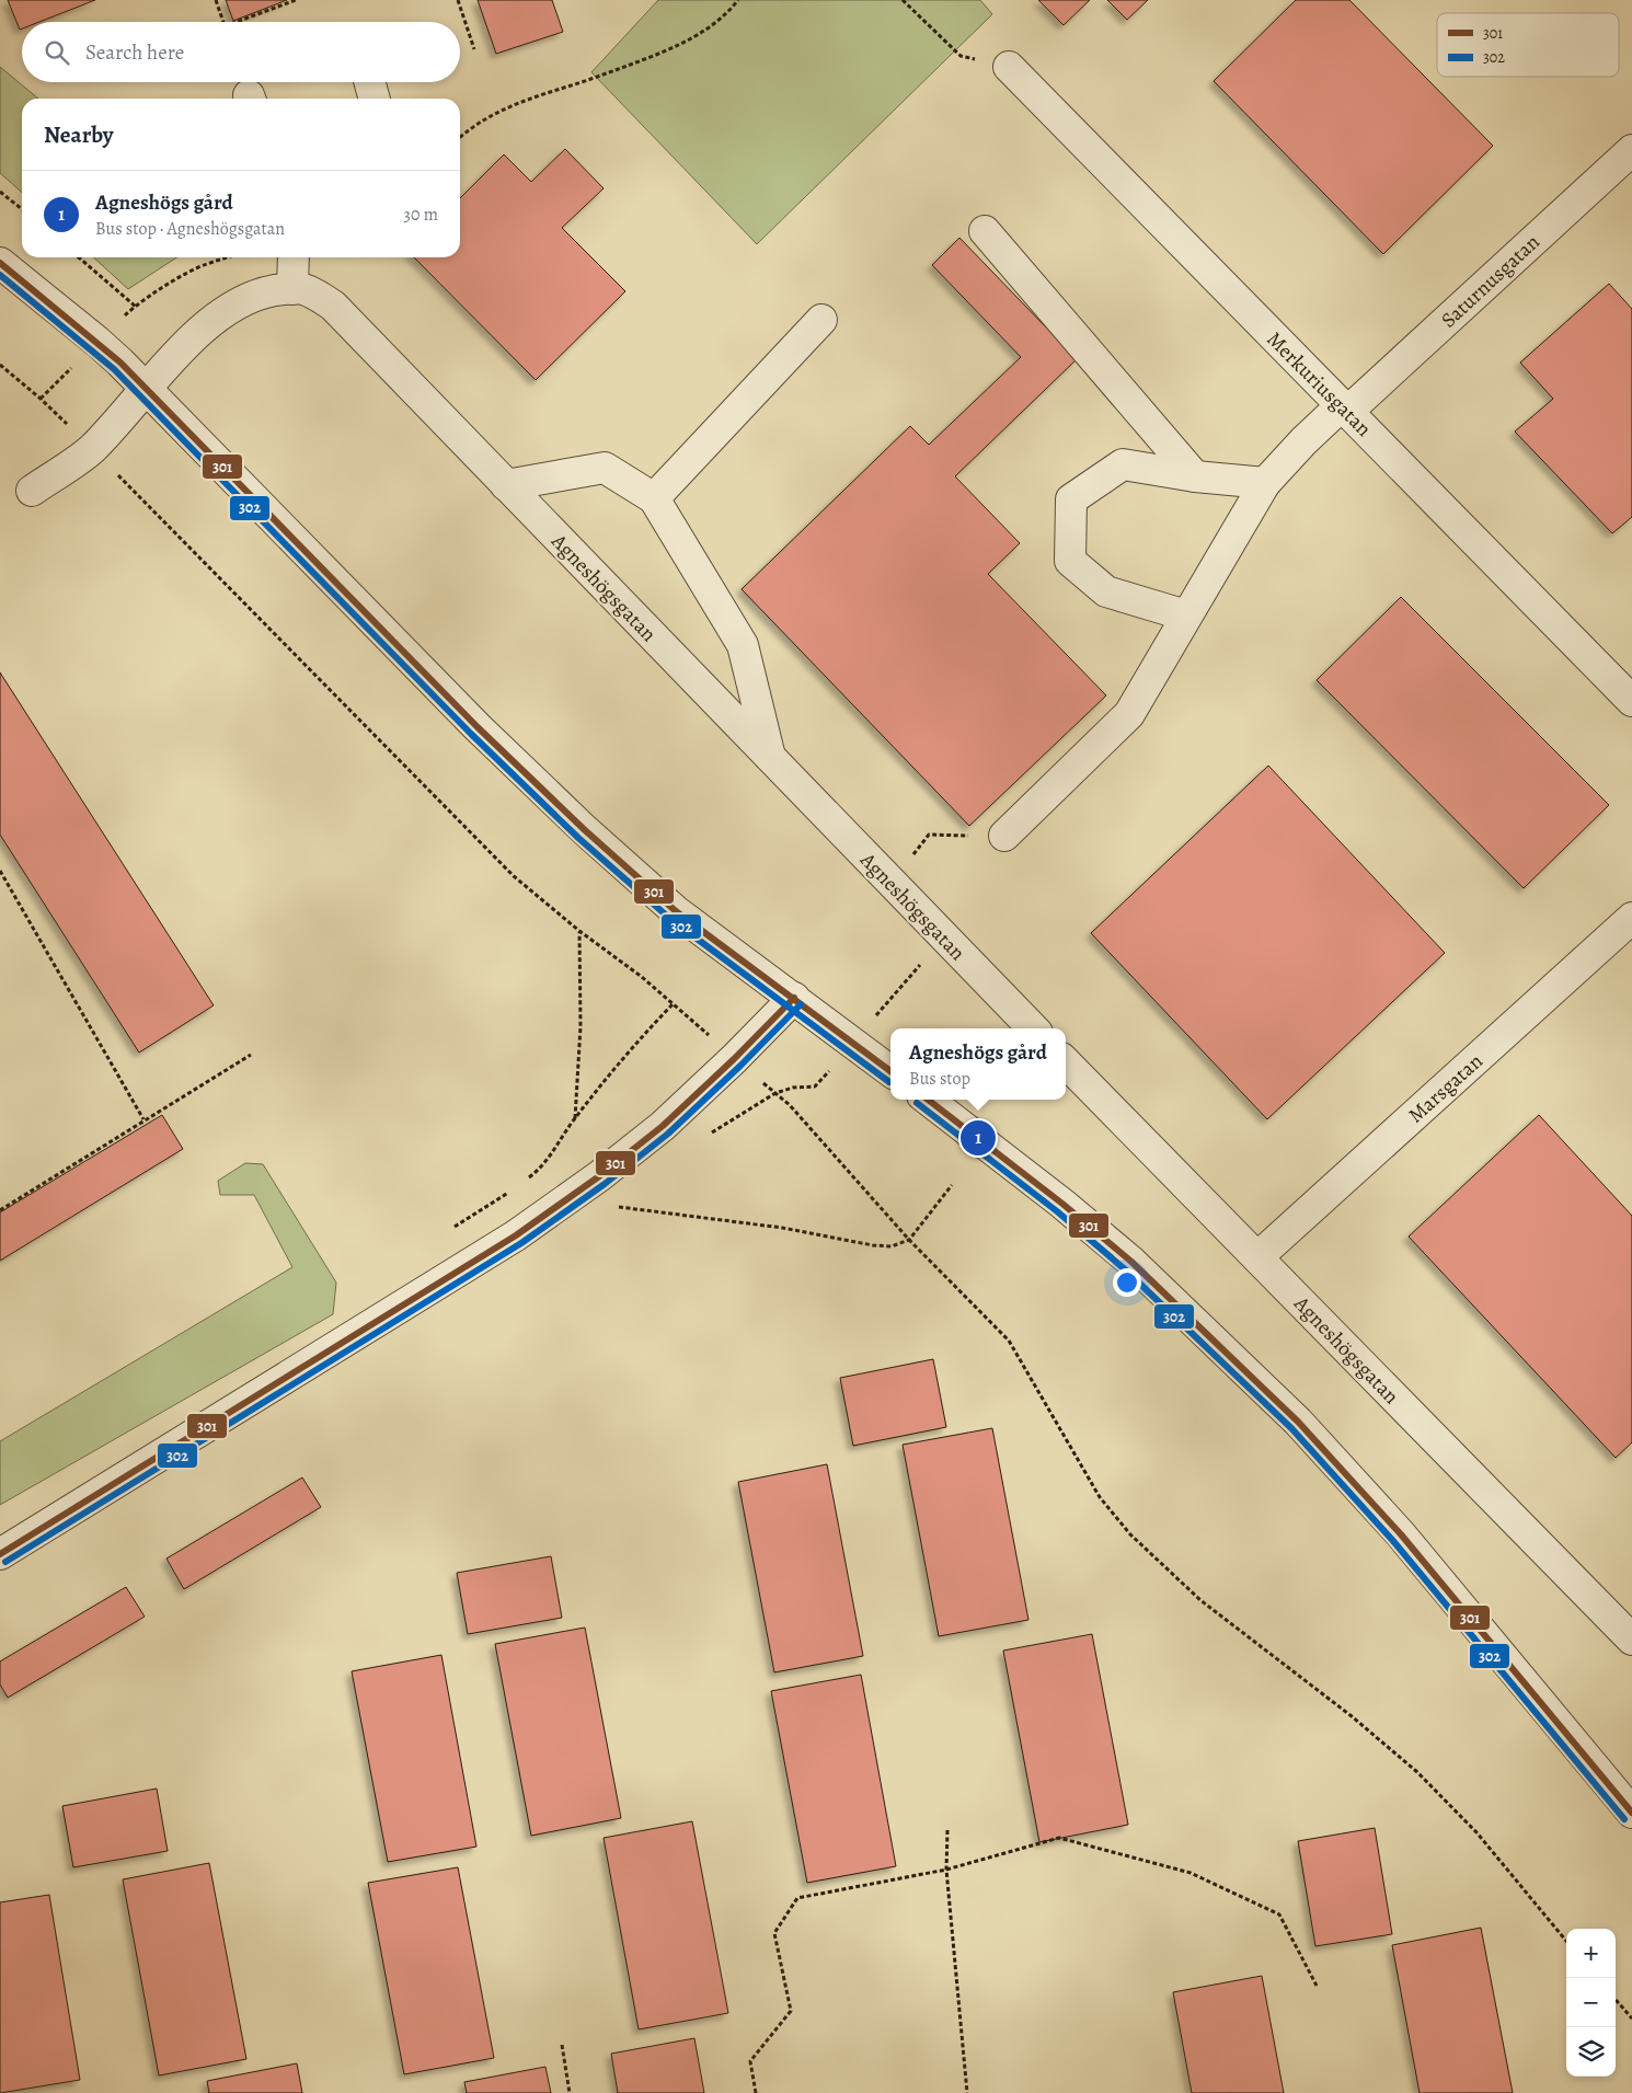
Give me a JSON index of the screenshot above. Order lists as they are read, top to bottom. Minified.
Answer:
{"streets":{"street":["Saturnusgatan","Merkuriusgatan","Agneshögsgatan","Marsgatan"]},"crossings":[["Saturnusgatan","Merkuriusgatan"],["Agneshögsgatan","Marsgatan"]],"lines":["transit line 301","transit line 302"],"legend":["301","302"],"page":{"search":"Search here","heading":"Nearby","list":[{"mark":"1","name":"Agneshögs gård","note":"Bus stop · Agneshögsgatan","value":"30 m"}],"popup":["Agneshögs gård","Bus stop"],"pins":"1","map_buttons":["+","−"]}}
